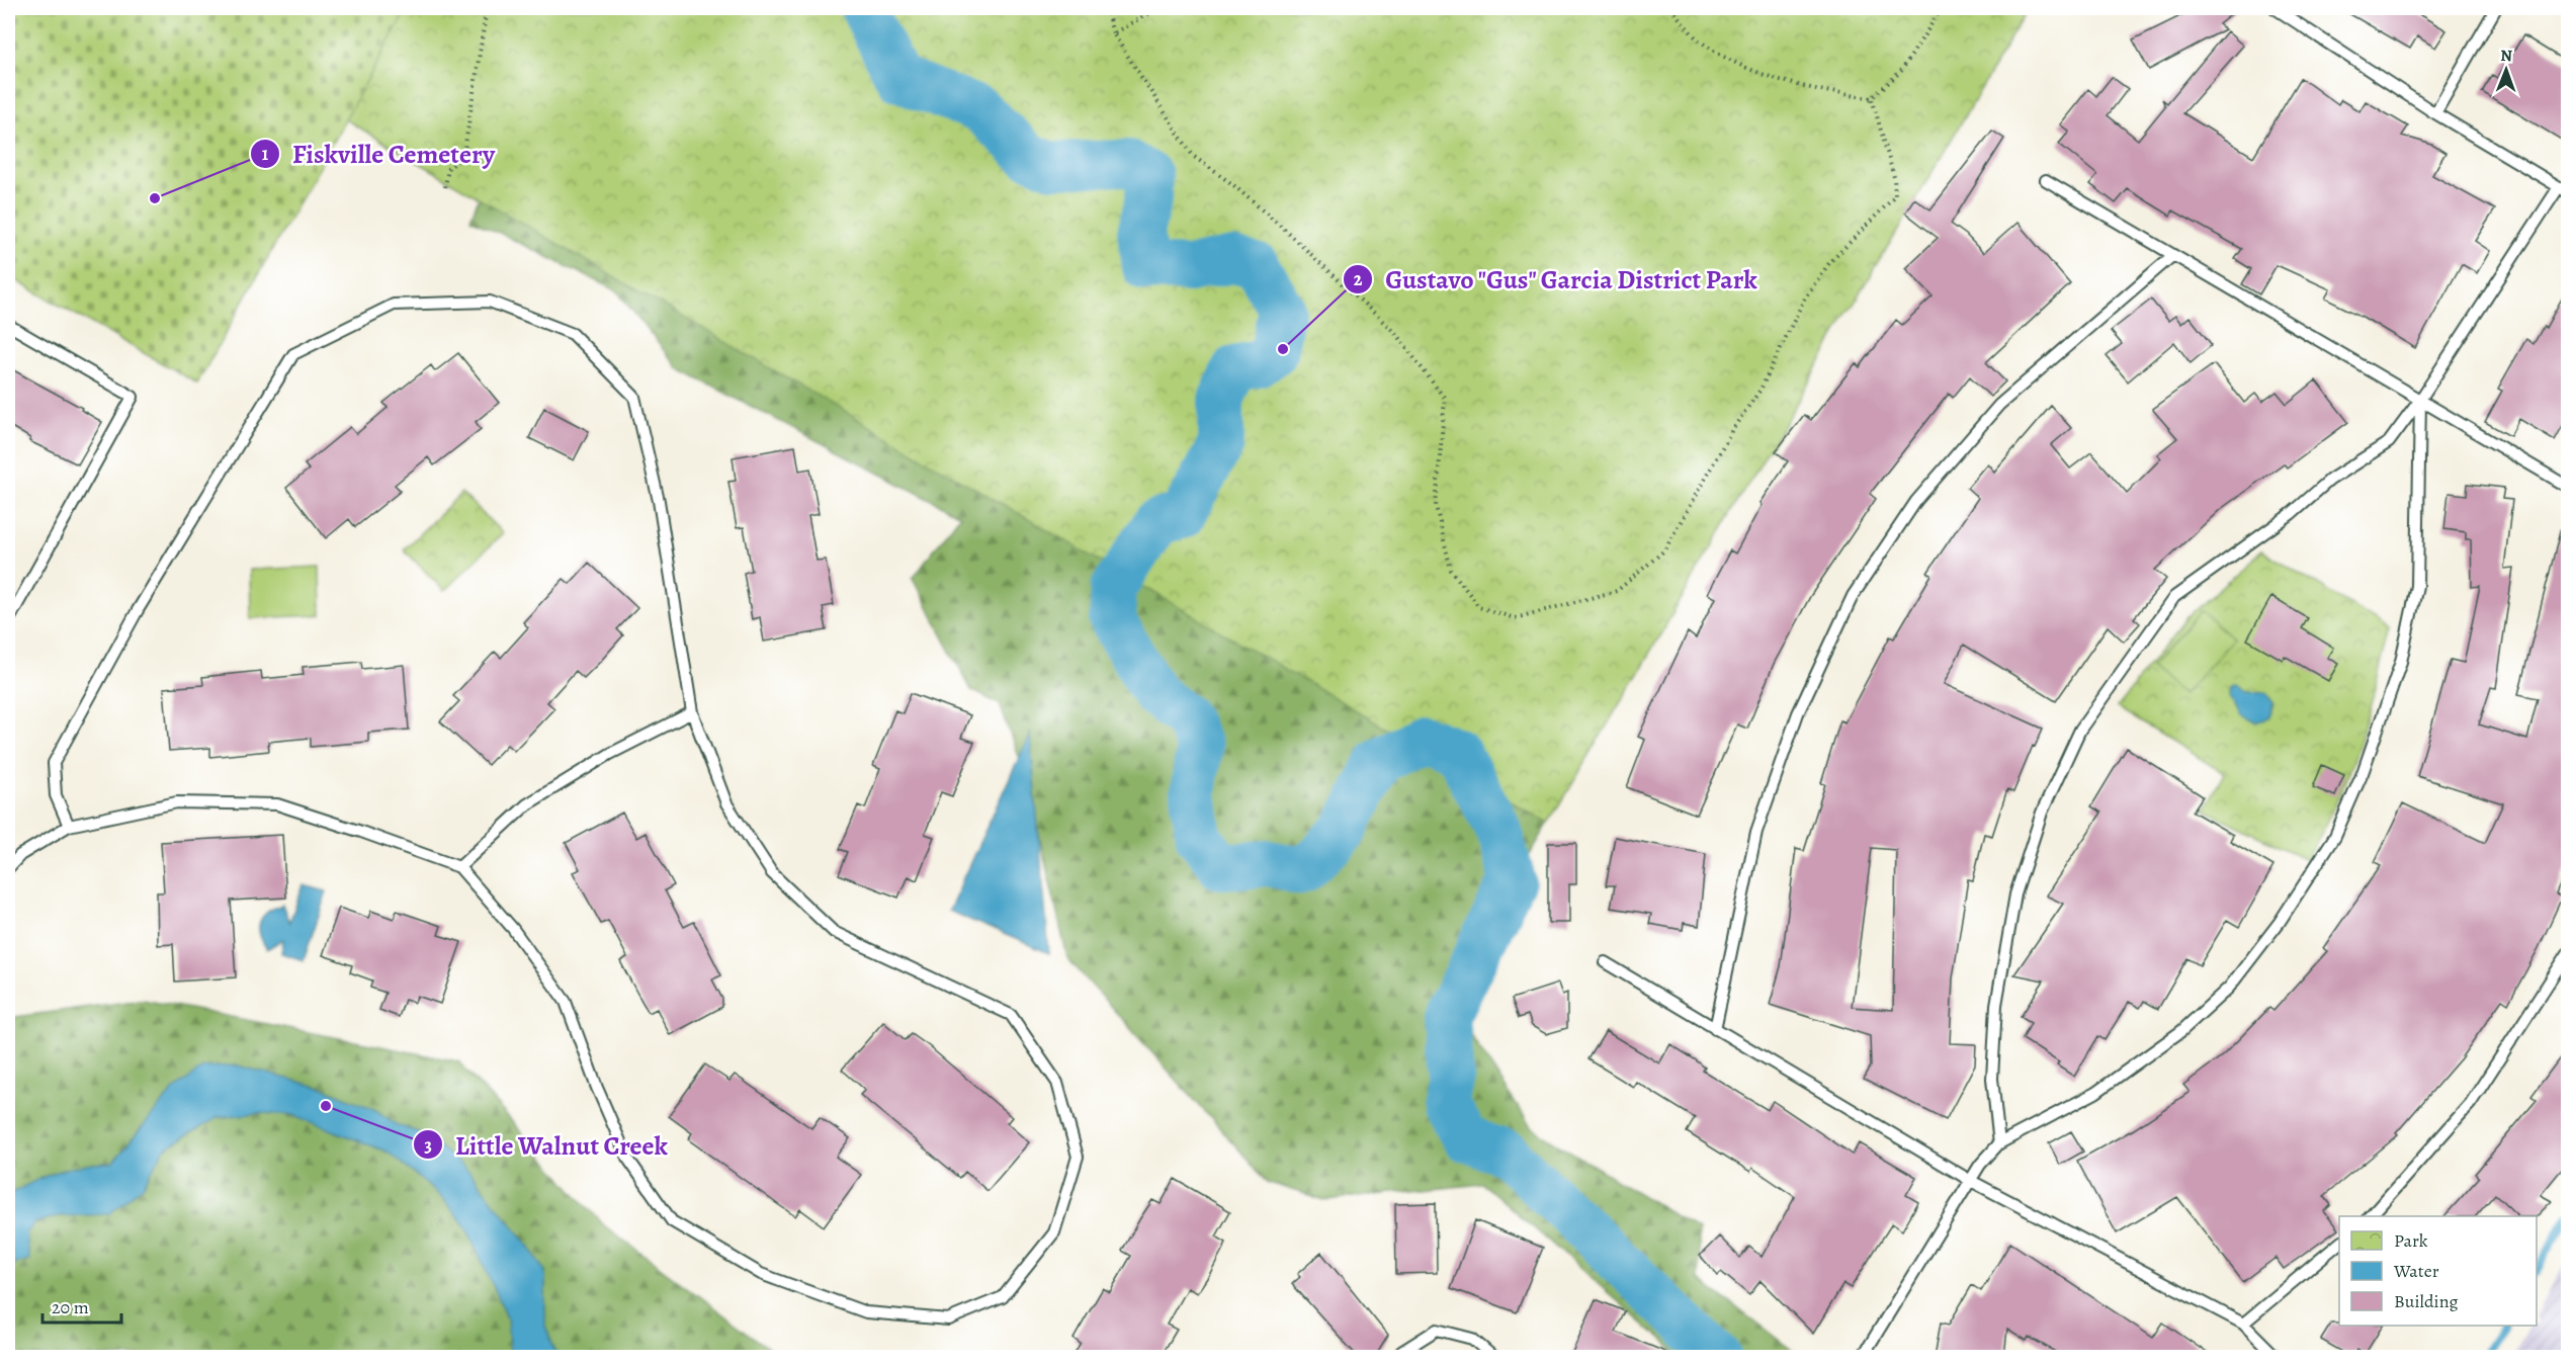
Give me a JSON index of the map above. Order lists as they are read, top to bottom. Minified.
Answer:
{"places":["Fiskville Cemetery","Gustavo \"Gus\" Garcia District Park","Little Walnut Creek"],"legend":["Park","Water","Building"],"scale_bar":"20 m","north":"top"}
